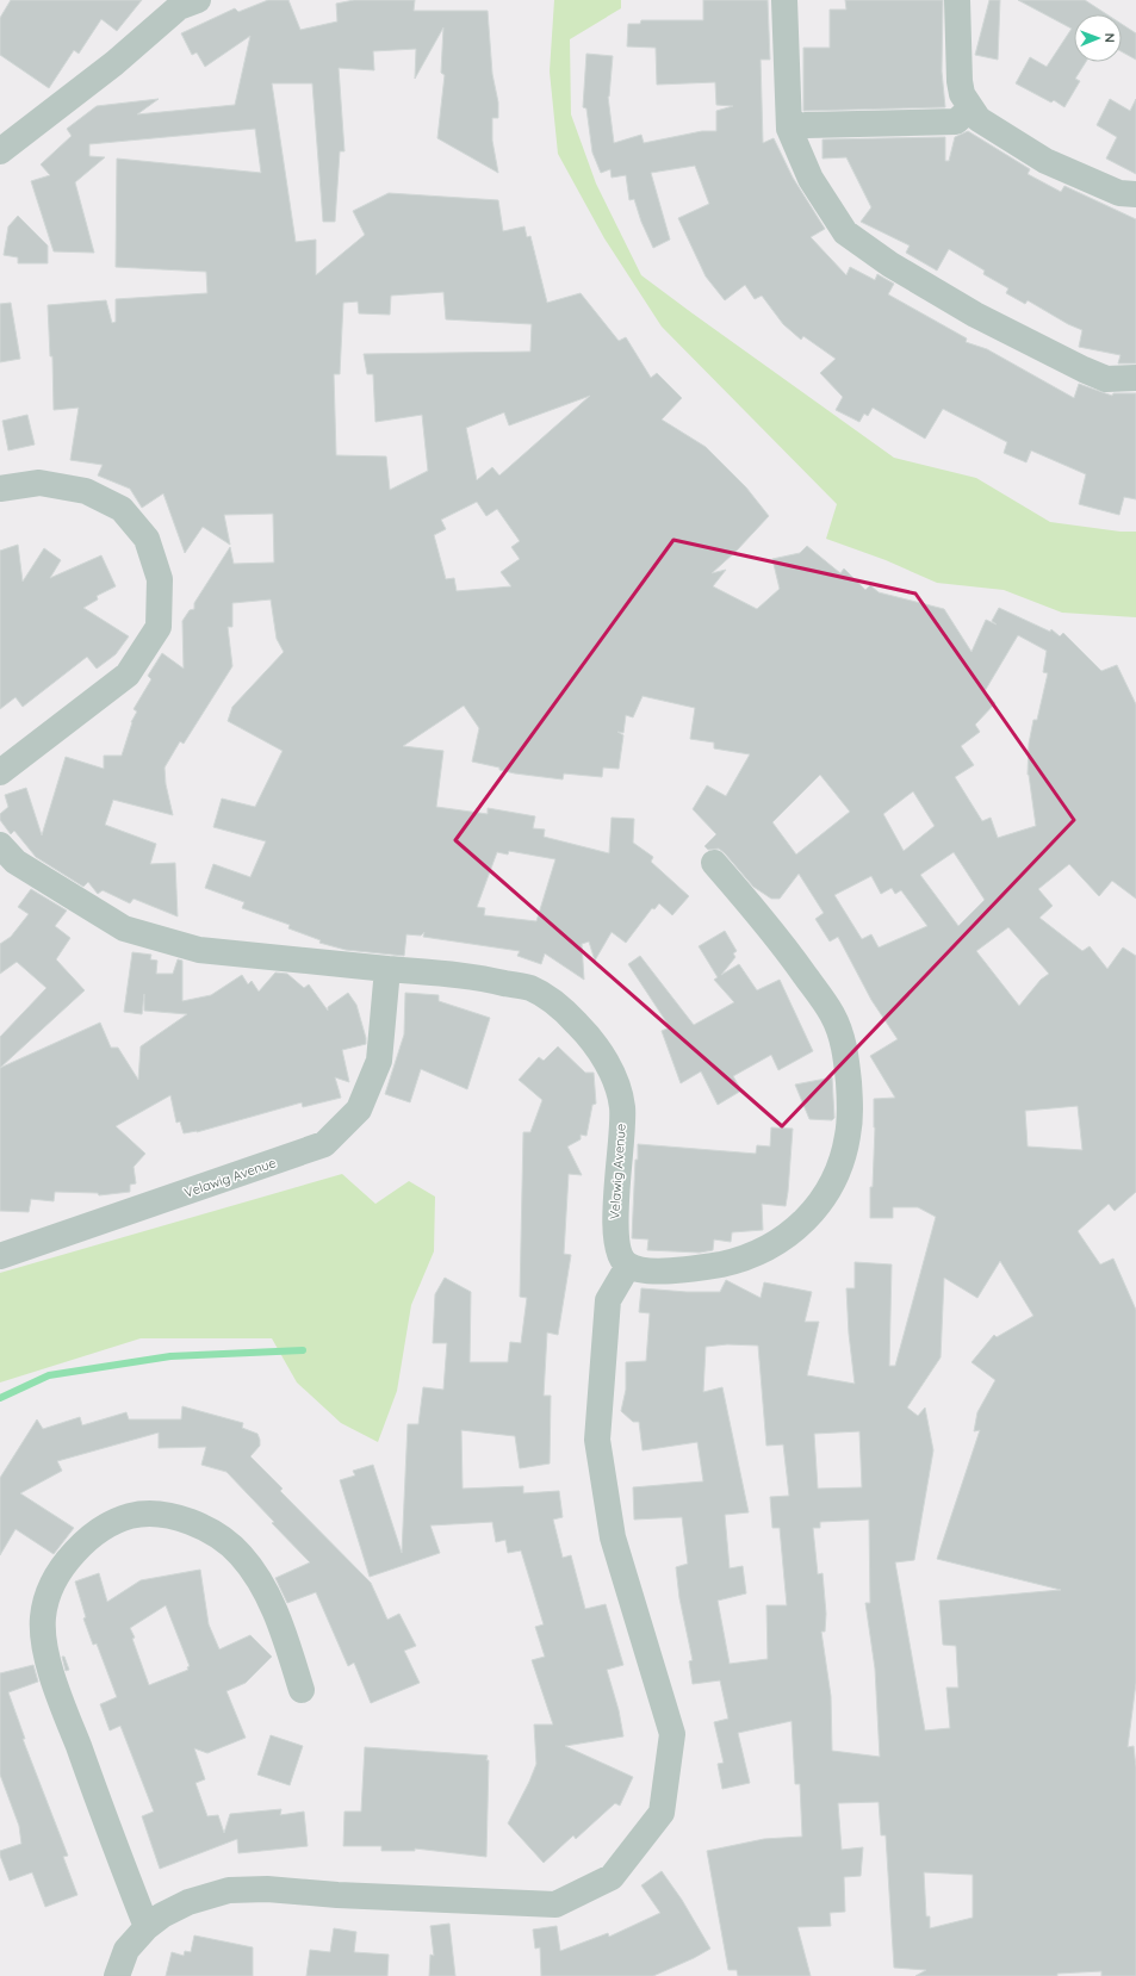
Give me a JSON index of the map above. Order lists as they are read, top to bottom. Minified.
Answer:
{"streets":{"street":["Velawig Avenue"]},"north":"right"}
